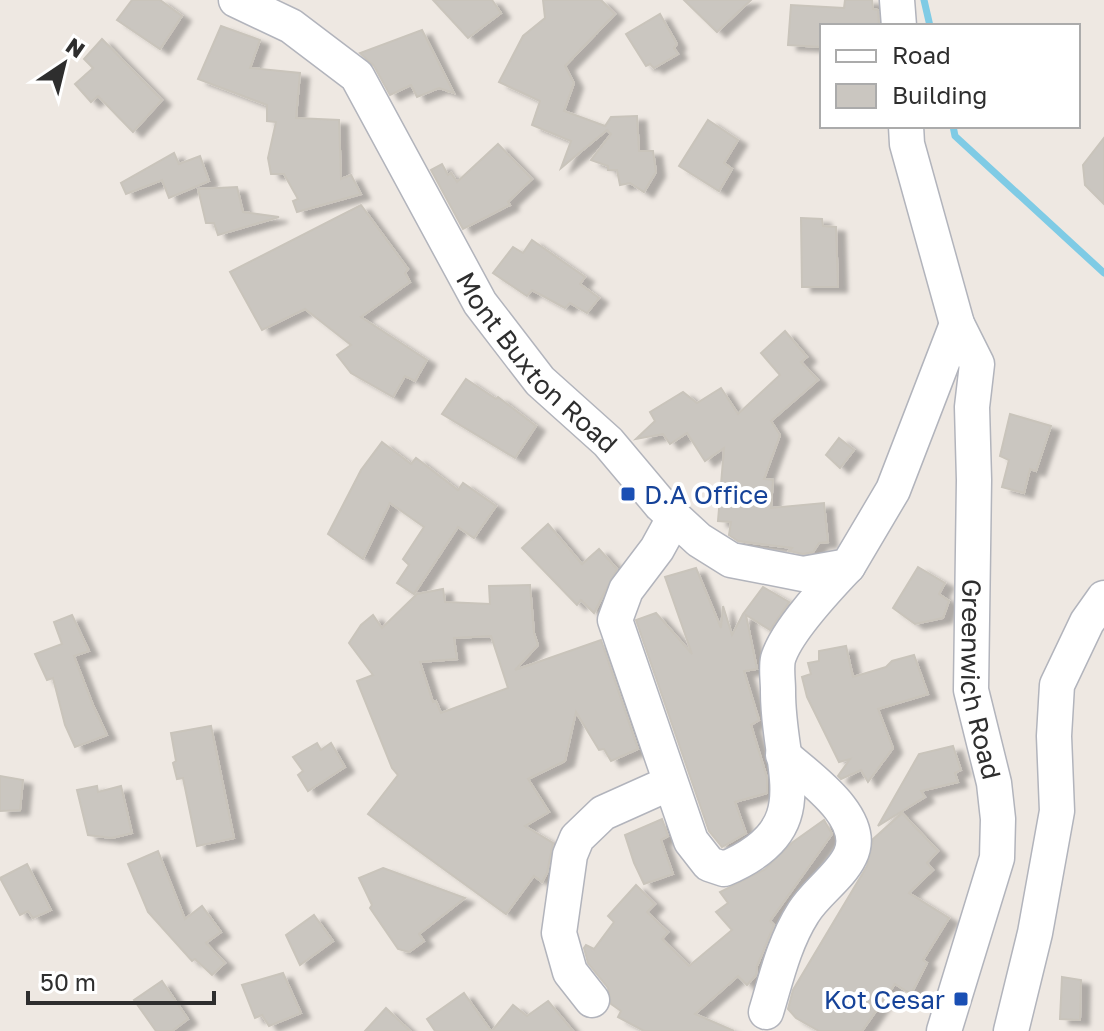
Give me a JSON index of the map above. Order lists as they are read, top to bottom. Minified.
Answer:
{"streets":{"street":["Mont Buxton Road","Greenwich Road"]},"places":{"transit":["D.A Office","Kot Cesar"]},"legend":["Road","Building"],"scale_bar":"50 m","north":"top right"}
